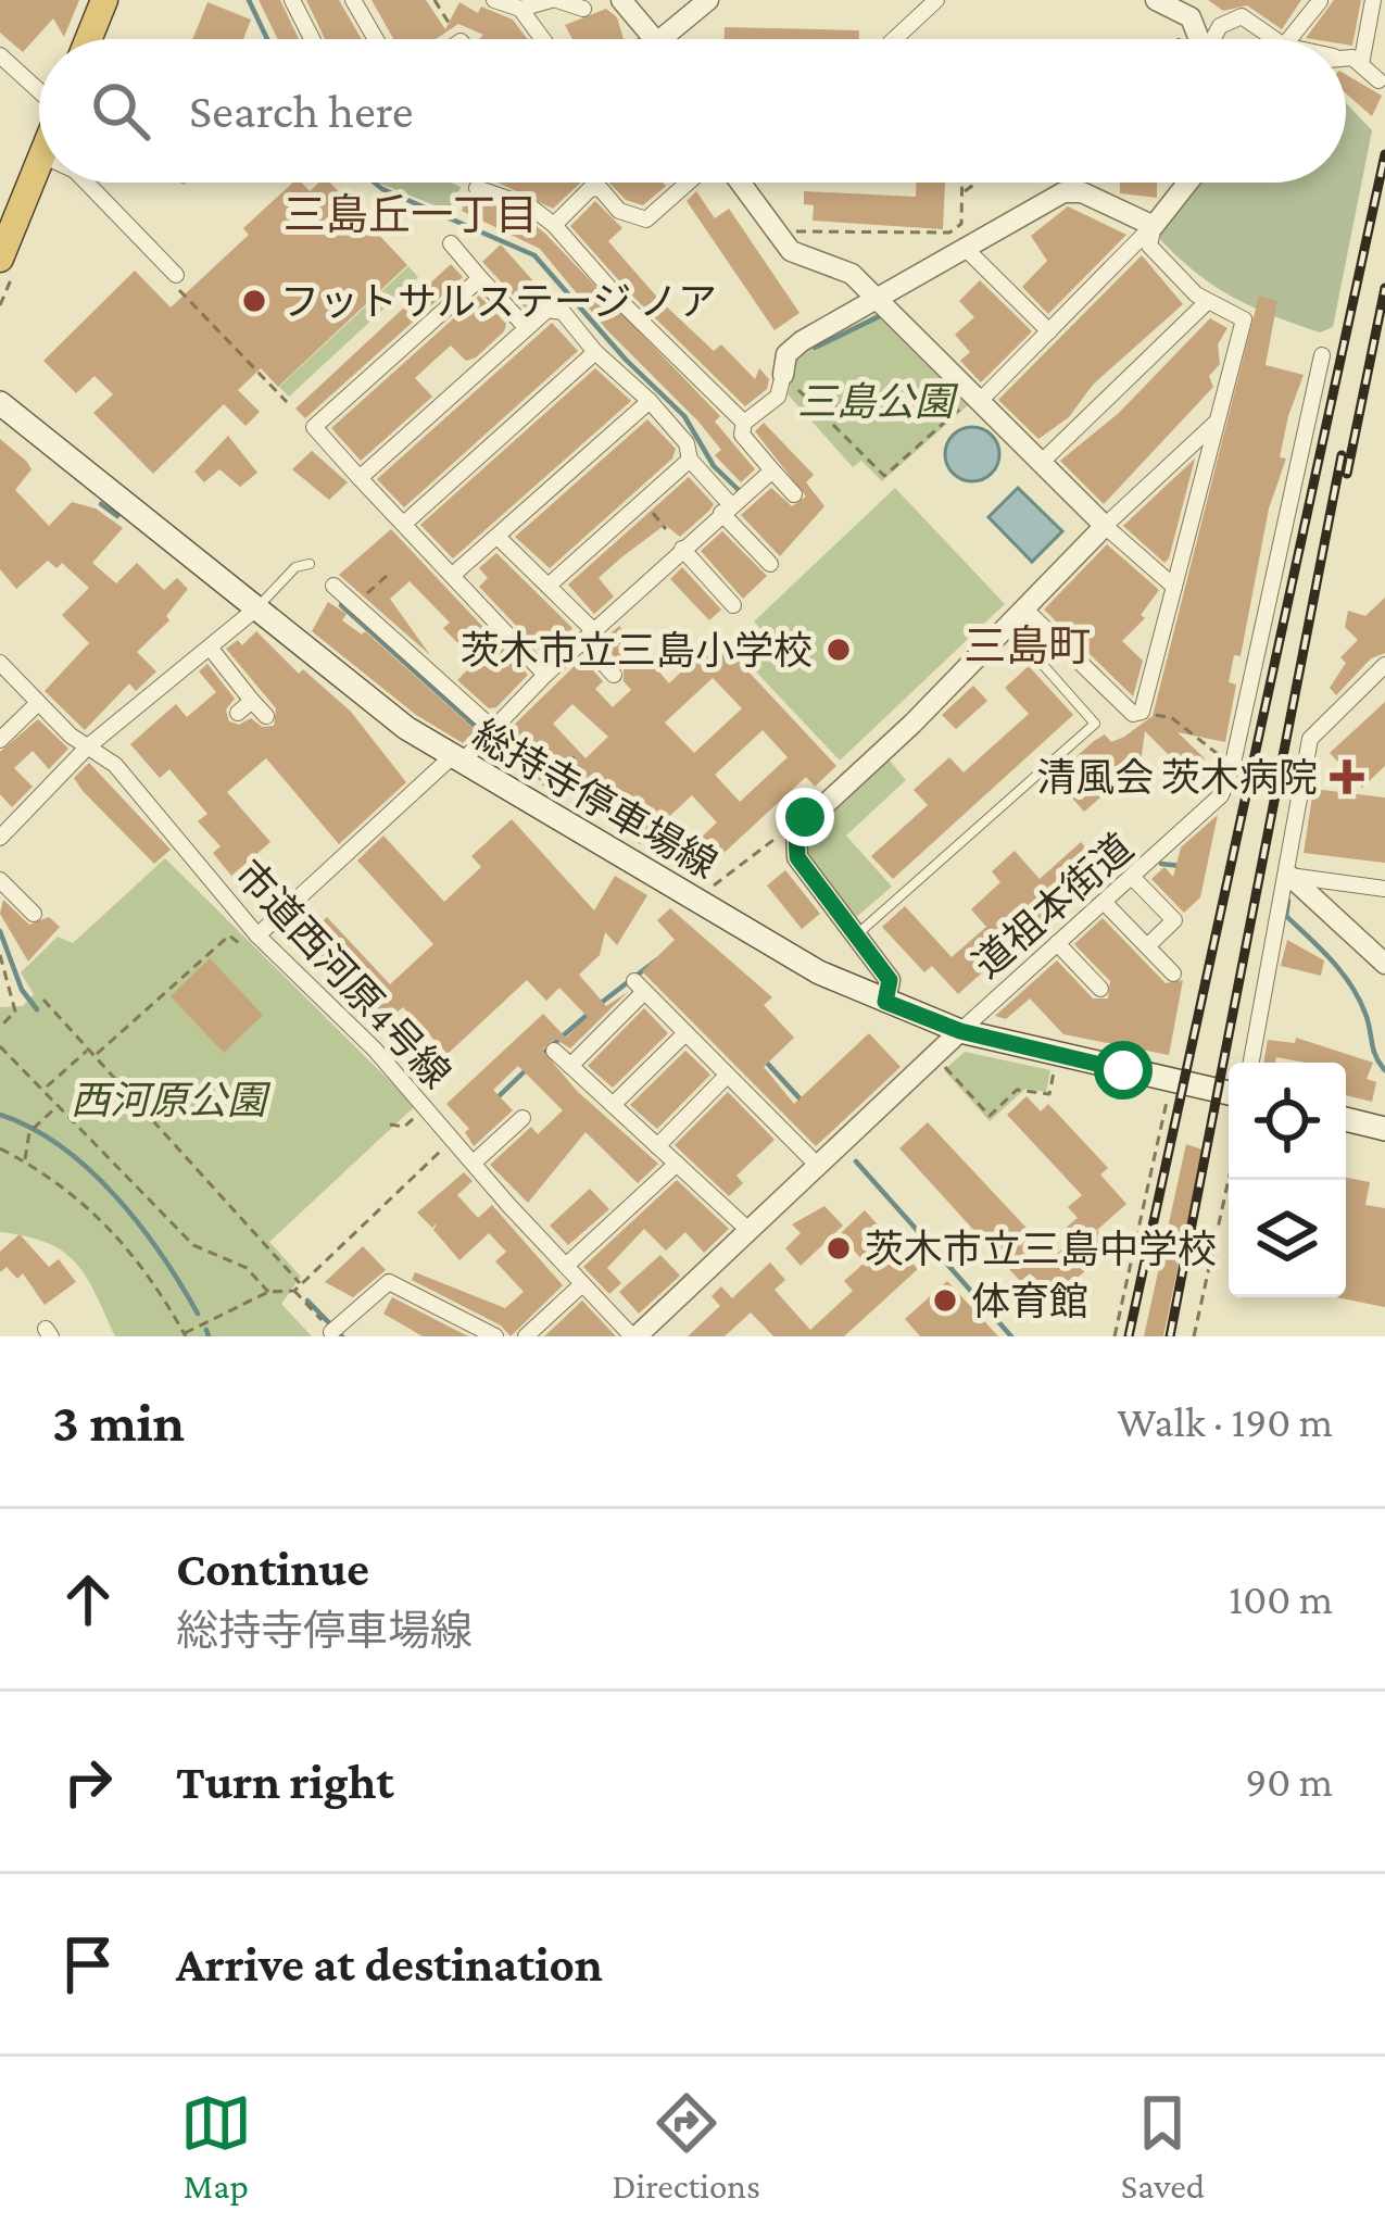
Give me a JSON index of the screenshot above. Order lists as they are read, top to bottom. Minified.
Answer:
{"streets":{"main road":["総持寺停車場線"],"street":["道祖本街道","市道西河原4号線"]},"crossings":[["総持寺停車場線","道祖本街道"]],"districts":["三島丘一丁目","三島町"],"parks":["三島公園","西河原公園"],"places":{"other":["フットサルステージ ノア","茨木市立三島小学校","茨木市立三島中学校","体育館"],"health":["清風会 茨木病院"]},"page":{"search":"Search here","heading":["3 min","Walk · 190 m"],"list":[["Continue","総持寺停車場線","100 m"],["Turn right","90 m"],"Arrive at destination"],"nav":["Map","Directions","Saved"]}}
